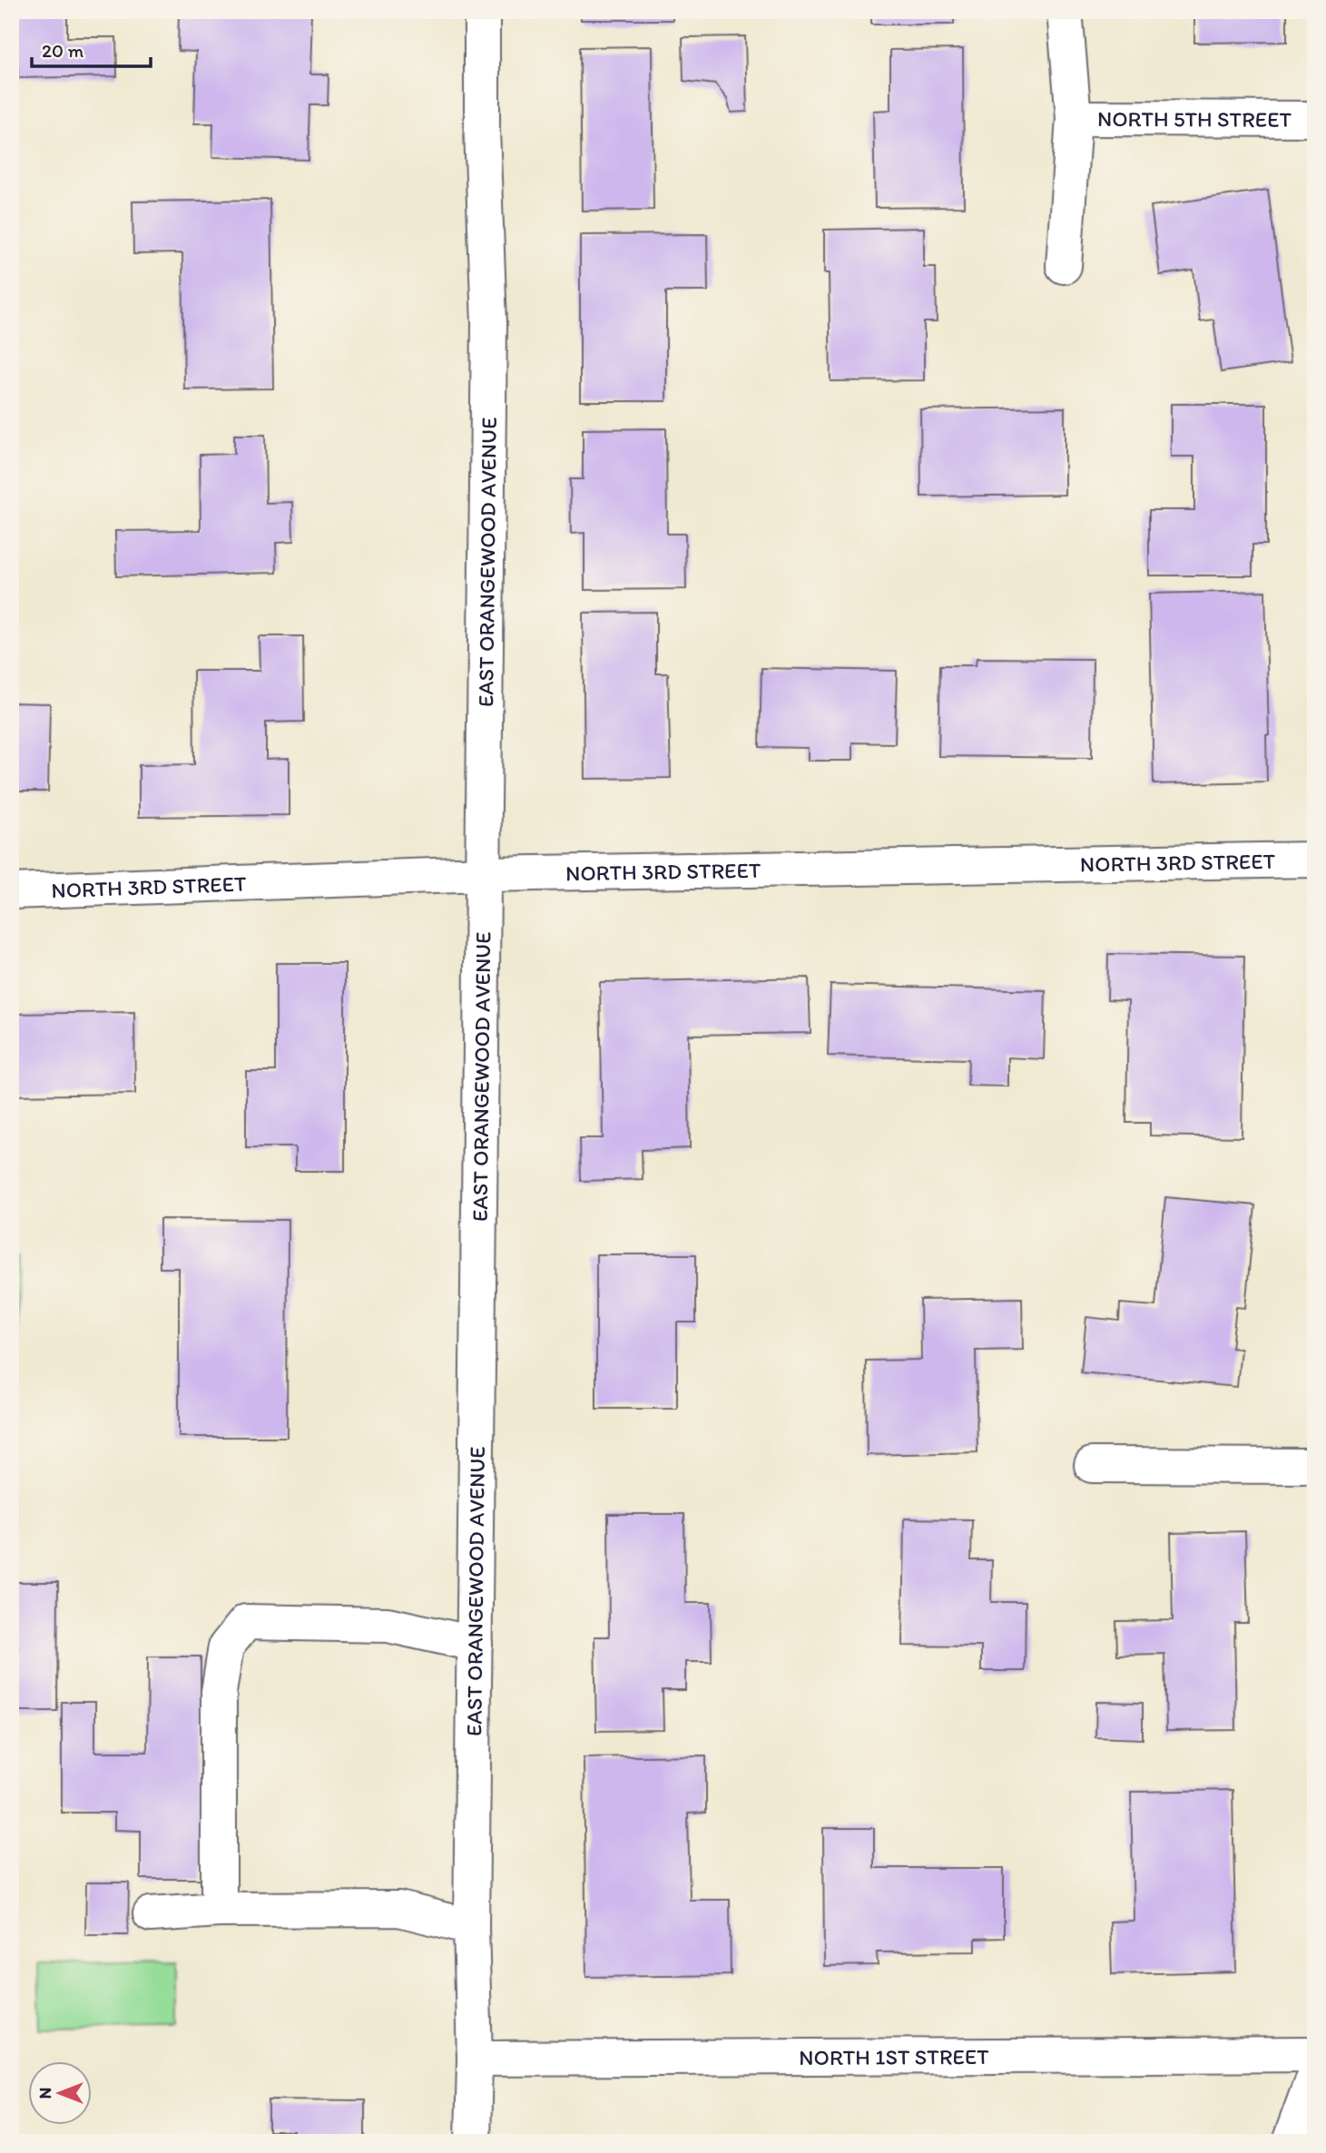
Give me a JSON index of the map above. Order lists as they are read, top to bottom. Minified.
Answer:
{"streets":{"street":["NORTH 5TH STREET","EAST ORANGEWOOD AVENUE","NORTH 3RD STREET","NORTH 1ST STREET"]},"crossings":[["EAST ORANGEWOOD AVENUE","NORTH 3RD STREET"],["EAST ORANGEWOOD AVENUE","NORTH 1ST STREET"]],"scale_bar":"20 m","north":"left"}
